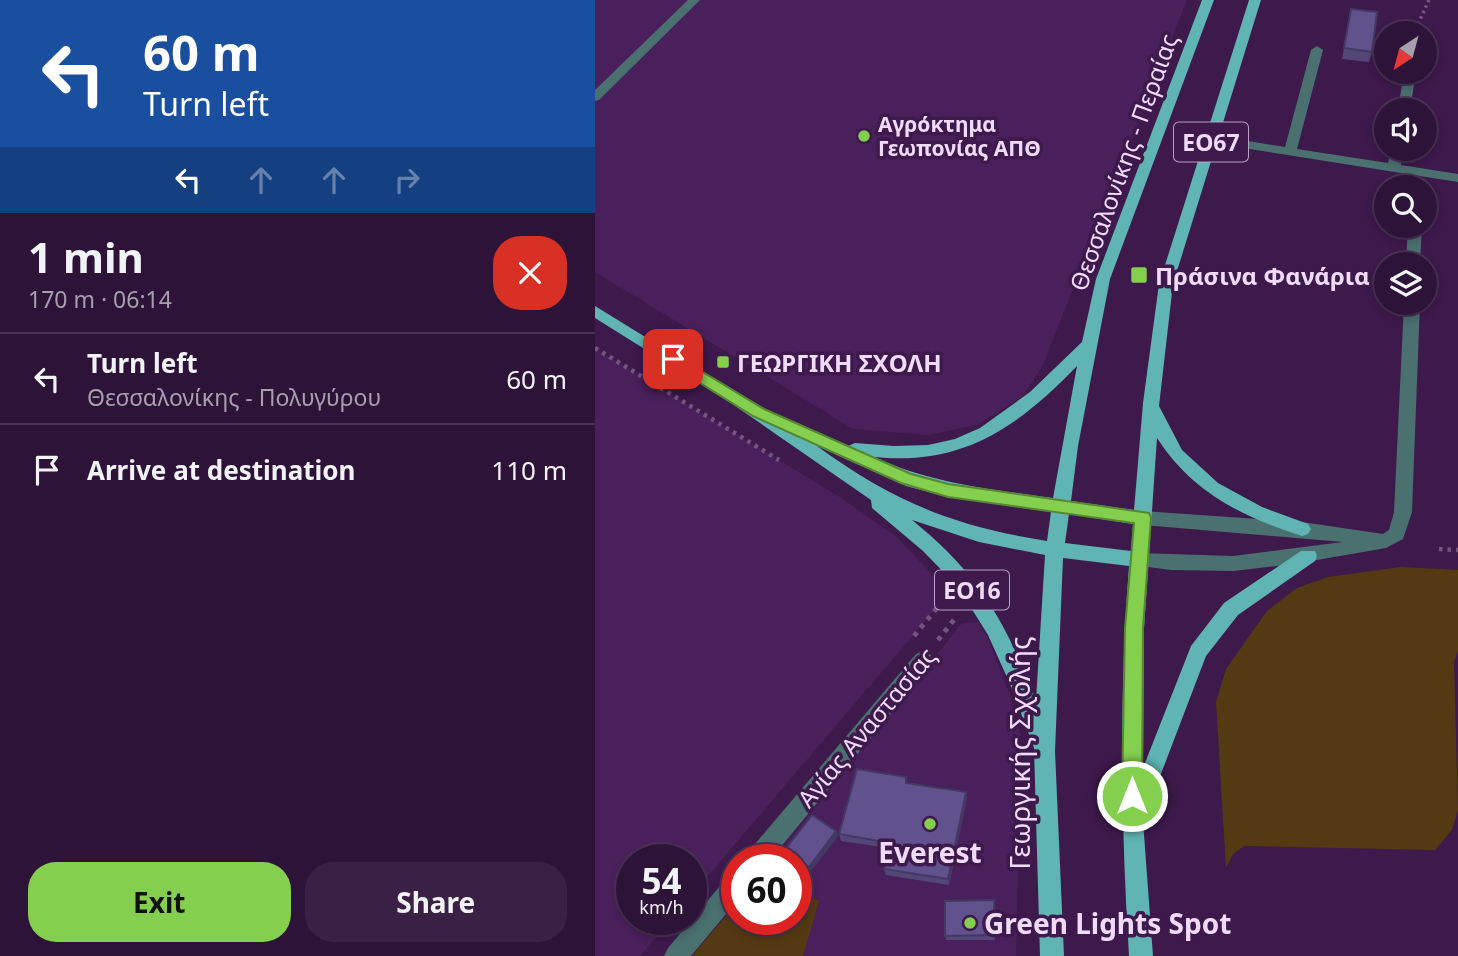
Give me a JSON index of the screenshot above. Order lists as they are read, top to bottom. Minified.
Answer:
{"streets":{"main road":["ΕΟ67","Θεσσαλονίκης - Περαίας","ΕΟ16","Γεωργικής Σχολής"],"street":["Αγίας Αναστασίας"]},"crossings":[["ΕΟ67","ΕΟ16"],["Θεσσαλονίκης - Περαίας","ΕΟ16"],["Θεσσαλονίκης - Περαίας","Γεωργικής Σχολής"],["ΕΟ16","Αγίας Αναστασίας"],["ΕΟ16","Γεωργικής Σχολής"]],"places":{"other":["Αγρόκτημα Γεωπονίας ΑΠΘ","Everest","Green Lights Spot"],"transit":["Πράσινα Φανάρια","ΓΕΩΡΓΙΚΗ ΣΧΟΛΗ"]},"north":"bottom left","page":{"turn":["60 m","Turn left"],"heading":["1 min","170 m · 06:14"],"list":[{"name":"Turn left","note":"Θεσσαλονίκης - Πολυγύρου","value":"60 m"},{"name":"Arrive at destination","value":"110 m"}],"speed":"54 km/h","limit":"60","buttons":["Exit","Share"]}}
